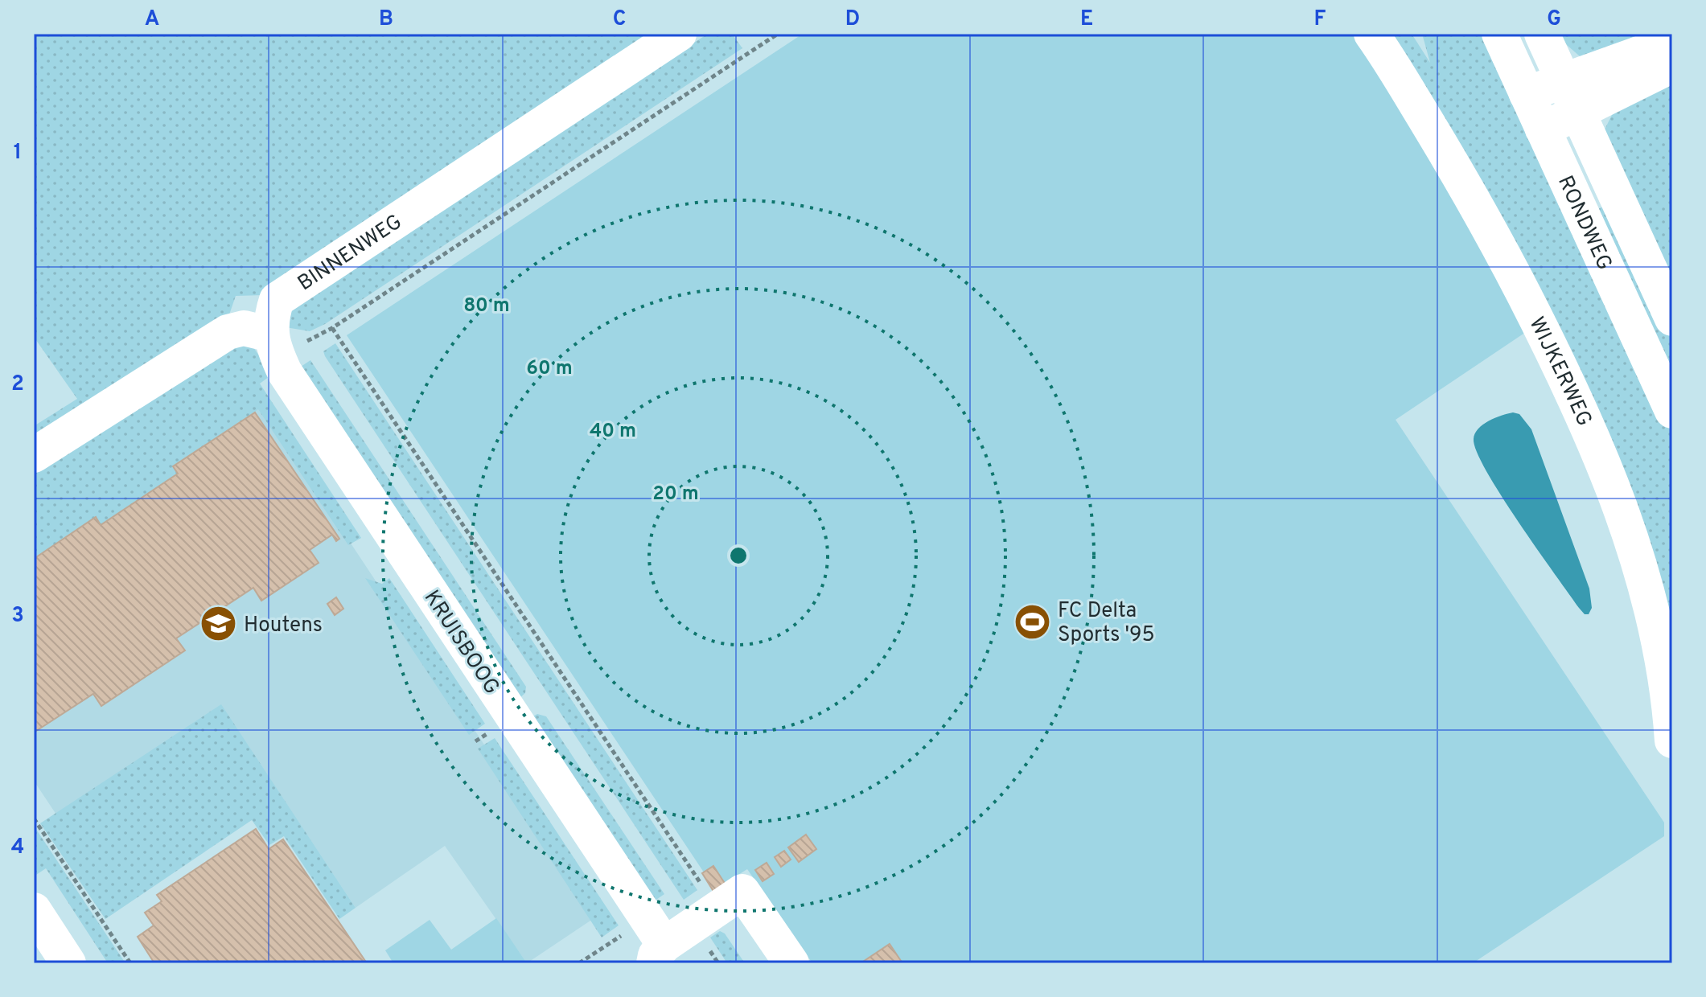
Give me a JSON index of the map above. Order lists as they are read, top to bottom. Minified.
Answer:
{"streets":{"street":["RONDWEG","BINNENWEG","WIJKERWEG","KRUISBOOG"]},"crossings":[["BINNENWEG","KRUISBOOG"]],"places":{"sports":["FC Delta Sports '95"],"school or university":["Houtens"]},"grid":{"columns":["A","B","C","D","E","F","G"],"rows":["1","2","3","4"]},"rings":["80 m","60 m","40 m","20 m"]}
